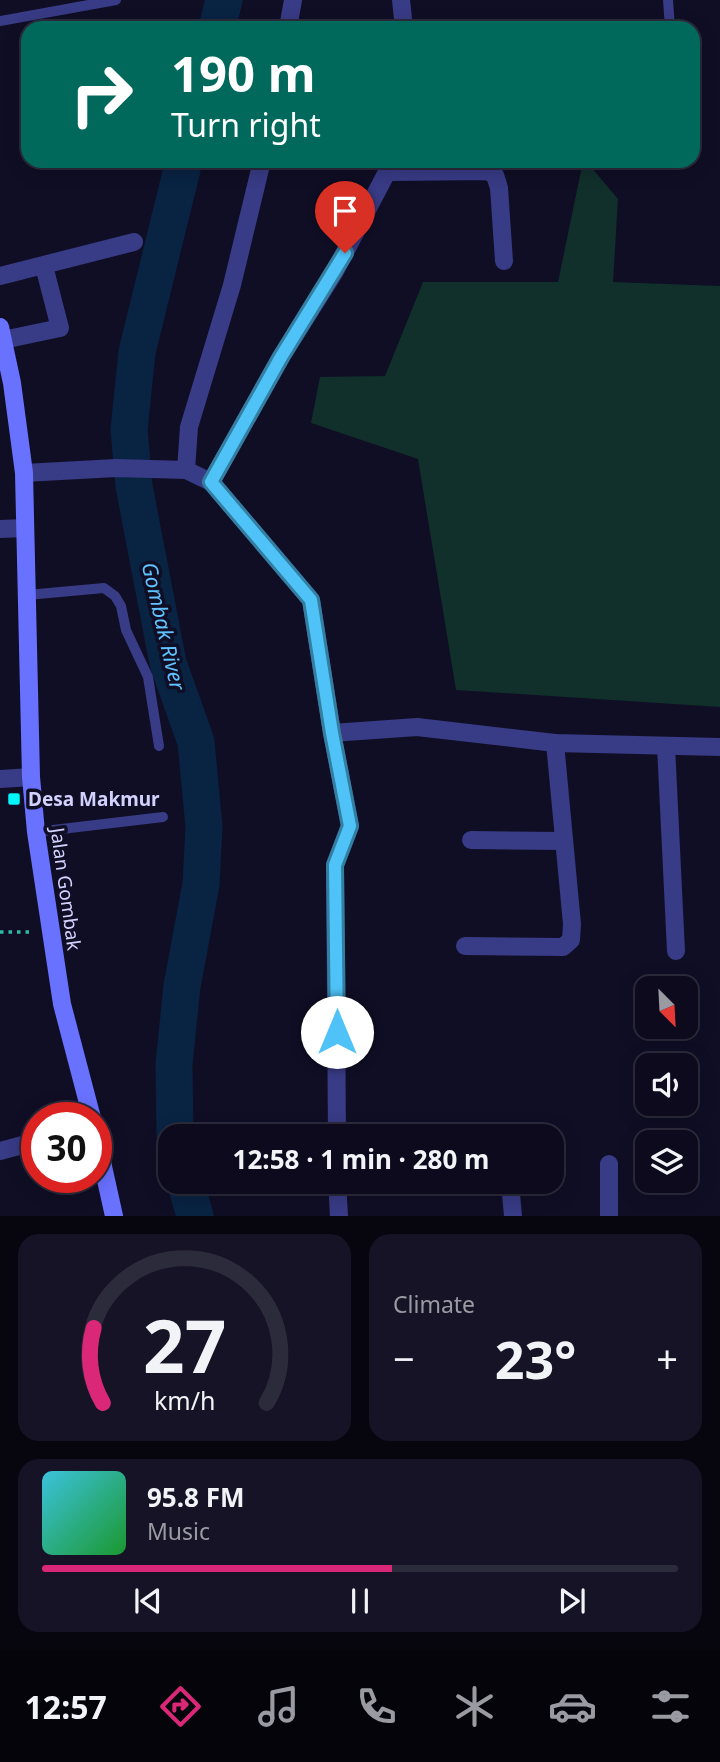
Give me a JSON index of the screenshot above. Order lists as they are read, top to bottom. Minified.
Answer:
{"streets":{"main road":["Jalan Gombak"]},"water":["Gombak River"],"places":{"transit":["Desa Makmur"]},"north":"bottom right","page":{"turn":["190 m","Turn right"],"limit":"30","trip":"12:58 · 1 min · 280 m","tile":"Climate","heat":["−","23°","+"],"song":["95.8 FM","Music"],"tabs":"12:57","gauge":["27","km/h"]}}
